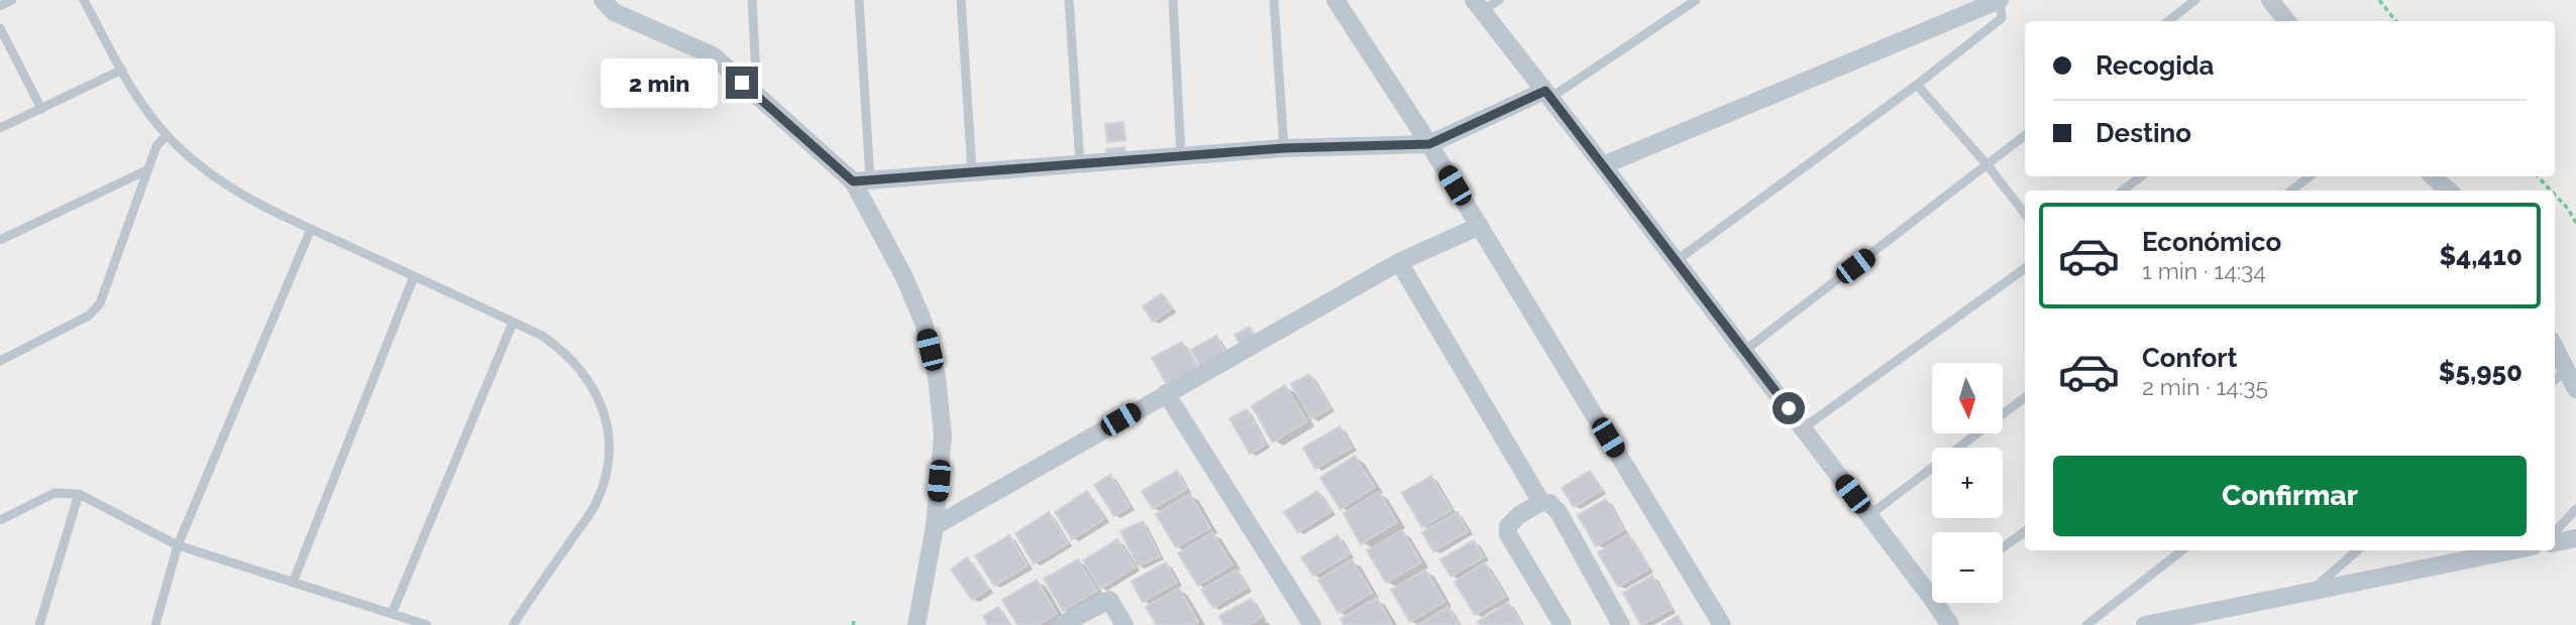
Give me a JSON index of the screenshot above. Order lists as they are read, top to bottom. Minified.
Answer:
{"north":"bottom","page":{"banner":["Recogida","Destino"],"bubble":"2 min","list":[{"name":"Económico","note":"1 min · 14:34","value":"$4,410"},{"name":"Confort","note":"2 min · 14:35","value":"$5,950"}],"map_buttons":["+","−"],"buttons":"Confirmar"}}
